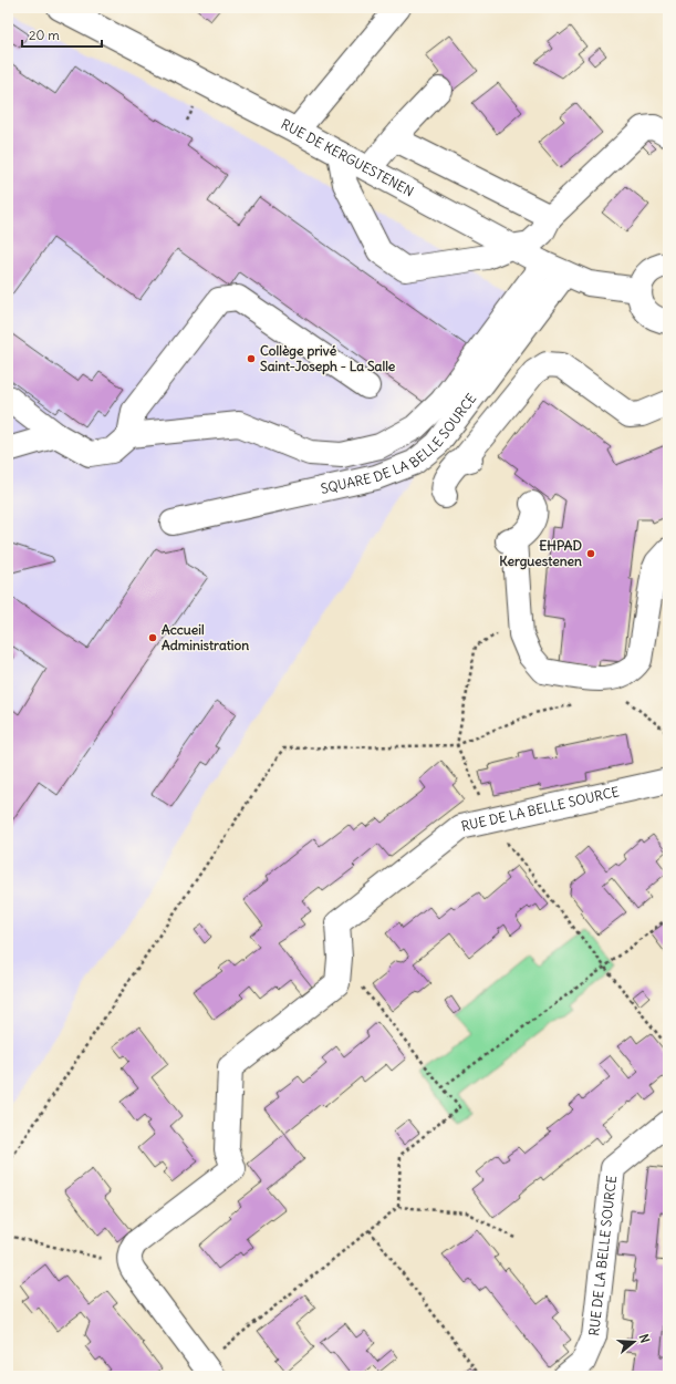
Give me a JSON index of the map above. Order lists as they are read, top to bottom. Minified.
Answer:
{"streets":{"street":["RUE DE KERGUESTENEN","SQUARE DE LA BELLE SOURCE","RUE DE LA BELLE SOURCE"]},"crossings":[["RUE DE KERGUESTENEN","SQUARE DE LA BELLE SOURCE"]],"places":["Collège privé Saint-Joseph - La Salle","EHPAD Kerguestenen","Accueil Administration"],"scale_bar":"20 m","north":"right"}
